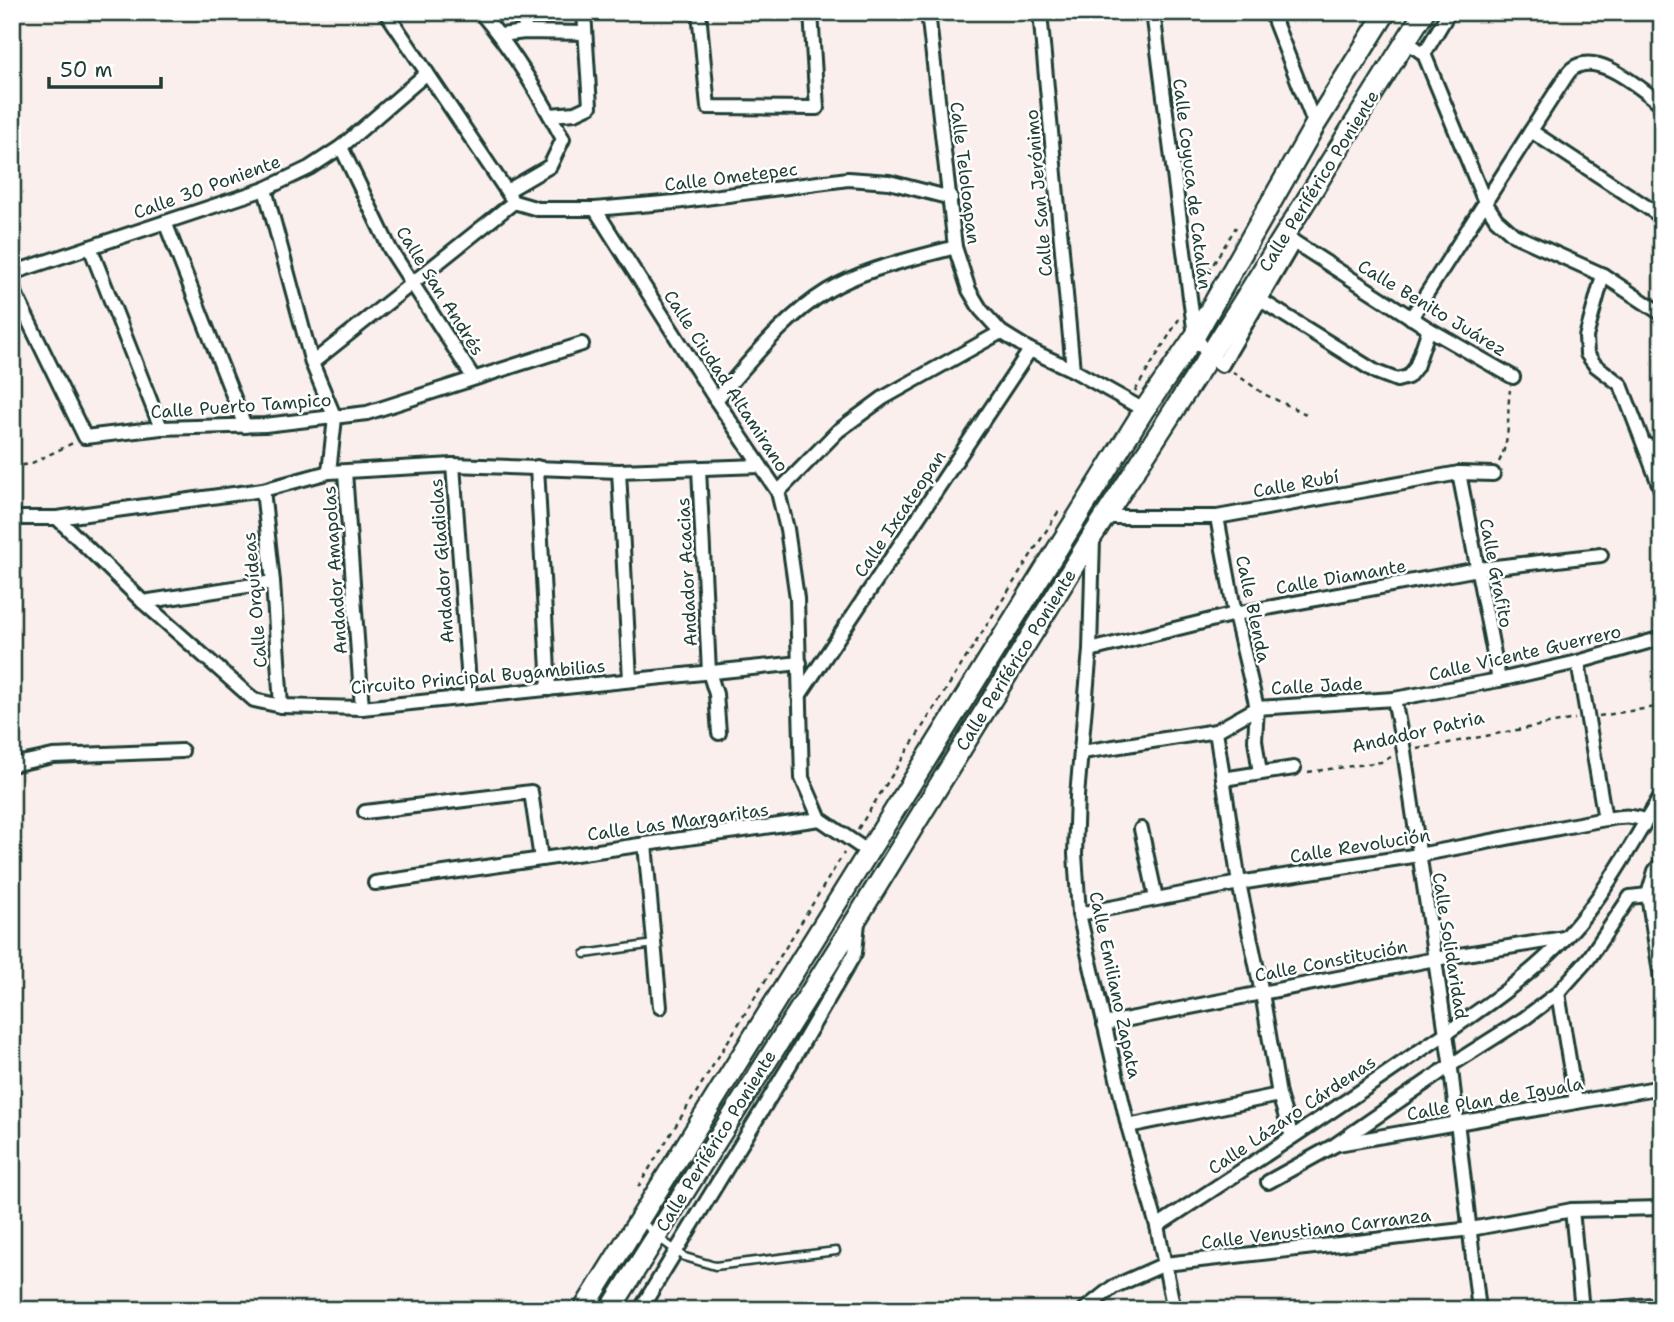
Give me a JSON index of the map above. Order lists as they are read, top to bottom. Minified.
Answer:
{"streets":{"main road":["Calle Periférico Poniente"],"street":["Calle Teloloapan","Calle Ometepec","Calle Coyuca de Catalán","Calle 30 Poniente","Calle San Jerónimo","Calle San Andrés","Calle Benito Juárez","Calle Ciudad Altamirano","Calle Puerto Tampico","Calle Rubí","Calle Ixcateopan","Andador Gladiolas","Andador Amapolas","Andador Acacias","Calle Grafito","Calle Diamante","Calle Orquídeas","Calle Blenda","Calle Vicente Guerrero","Circuito Principal Bugambilias","Calle Jade","Calle Las Margaritas","Calle Revolución","Calle Solidaridad","Calle Constitución","Calle Emiliano Zapata","Calle Plan de Iguala","Calle Lázaro Cárdenas","Calle Venustiano Carranza"],"path":["Andador Patria"]},"crossings":[["Calle Teloloapan","Calle Ometepec"],["Calle Teloloapan","Calle Periférico Poniente"],["Calle Teloloapan","Calle San Jerónimo"],["Calle Teloloapan","Calle Ixcateopan"],["Calle Ometepec","Calle Ciudad Altamirano"],["Calle Periférico Poniente","Calle Coyuca de Catalán"],["Calle Periférico Poniente","Calle Benito Juárez"],["Calle Periférico Poniente","Calle Rubí"],["Calle Periférico Poniente","Calle Emiliano Zapata"],["Calle 30 Poniente","Calle San Andrés"],["Calle San Andrés","Calle Puerto Tampico"],["Calle Benito Juárez","Calle Rubí"],["Calle Ciudad Altamirano","Calle Ixcateopan"],["Calle Ciudad Altamirano","Circuito Principal Bugambilias"],["Calle Ciudad Altamirano","Calle Las Margaritas"],["Calle Rubí","Calle Grafito"],["Calle Rubí","Calle Blenda"],["Andador Gladiolas","Circuito Principal Bugambilias"],["Andador Amapolas","Circuito Principal Bugambilias"],["Andador Acacias","Circuito Principal Bugambilias"],["Calle Grafito","Calle Diamante"],["Calle Grafito","Calle Vicente Guerrero"],["Calle Diamante","Calle Blenda"],["Calle Diamante","Calle Emiliano Zapata"],["Calle Orquídeas","Circuito Principal Bugambilias"],["Calle Blenda","Calle Jade"],["Calle Vicente Guerrero","Calle Jade"],["Calle Vicente Guerrero","Calle Solidaridad"],["Calle Jade","Calle Solidaridad"],["Calle Jade","Calle Emiliano Zapata"],["Andador Patria","Calle Solidaridad"],["Calle Revolución","Calle Solidaridad"],["Calle Revolución","Calle Emiliano Zapata"],["Calle Revolución","Calle Lázaro Cárdenas"],["Calle Solidaridad","Calle Constitución"],["Calle Solidaridad","Calle Plan de Iguala"],["Calle Solidaridad","Calle Lázaro Cárdenas"],["Calle Solidaridad","Calle Venustiano Carranza"],["Calle Constitución","Calle Emiliano Zapata"],["Calle Constitución","Calle Lázaro Cárdenas"],["Calle Emiliano Zapata","Calle Lázaro Cárdenas"],["Calle Emiliano Zapata","Calle Venustiano Carranza"]],"scale_bar":"50 m"}
